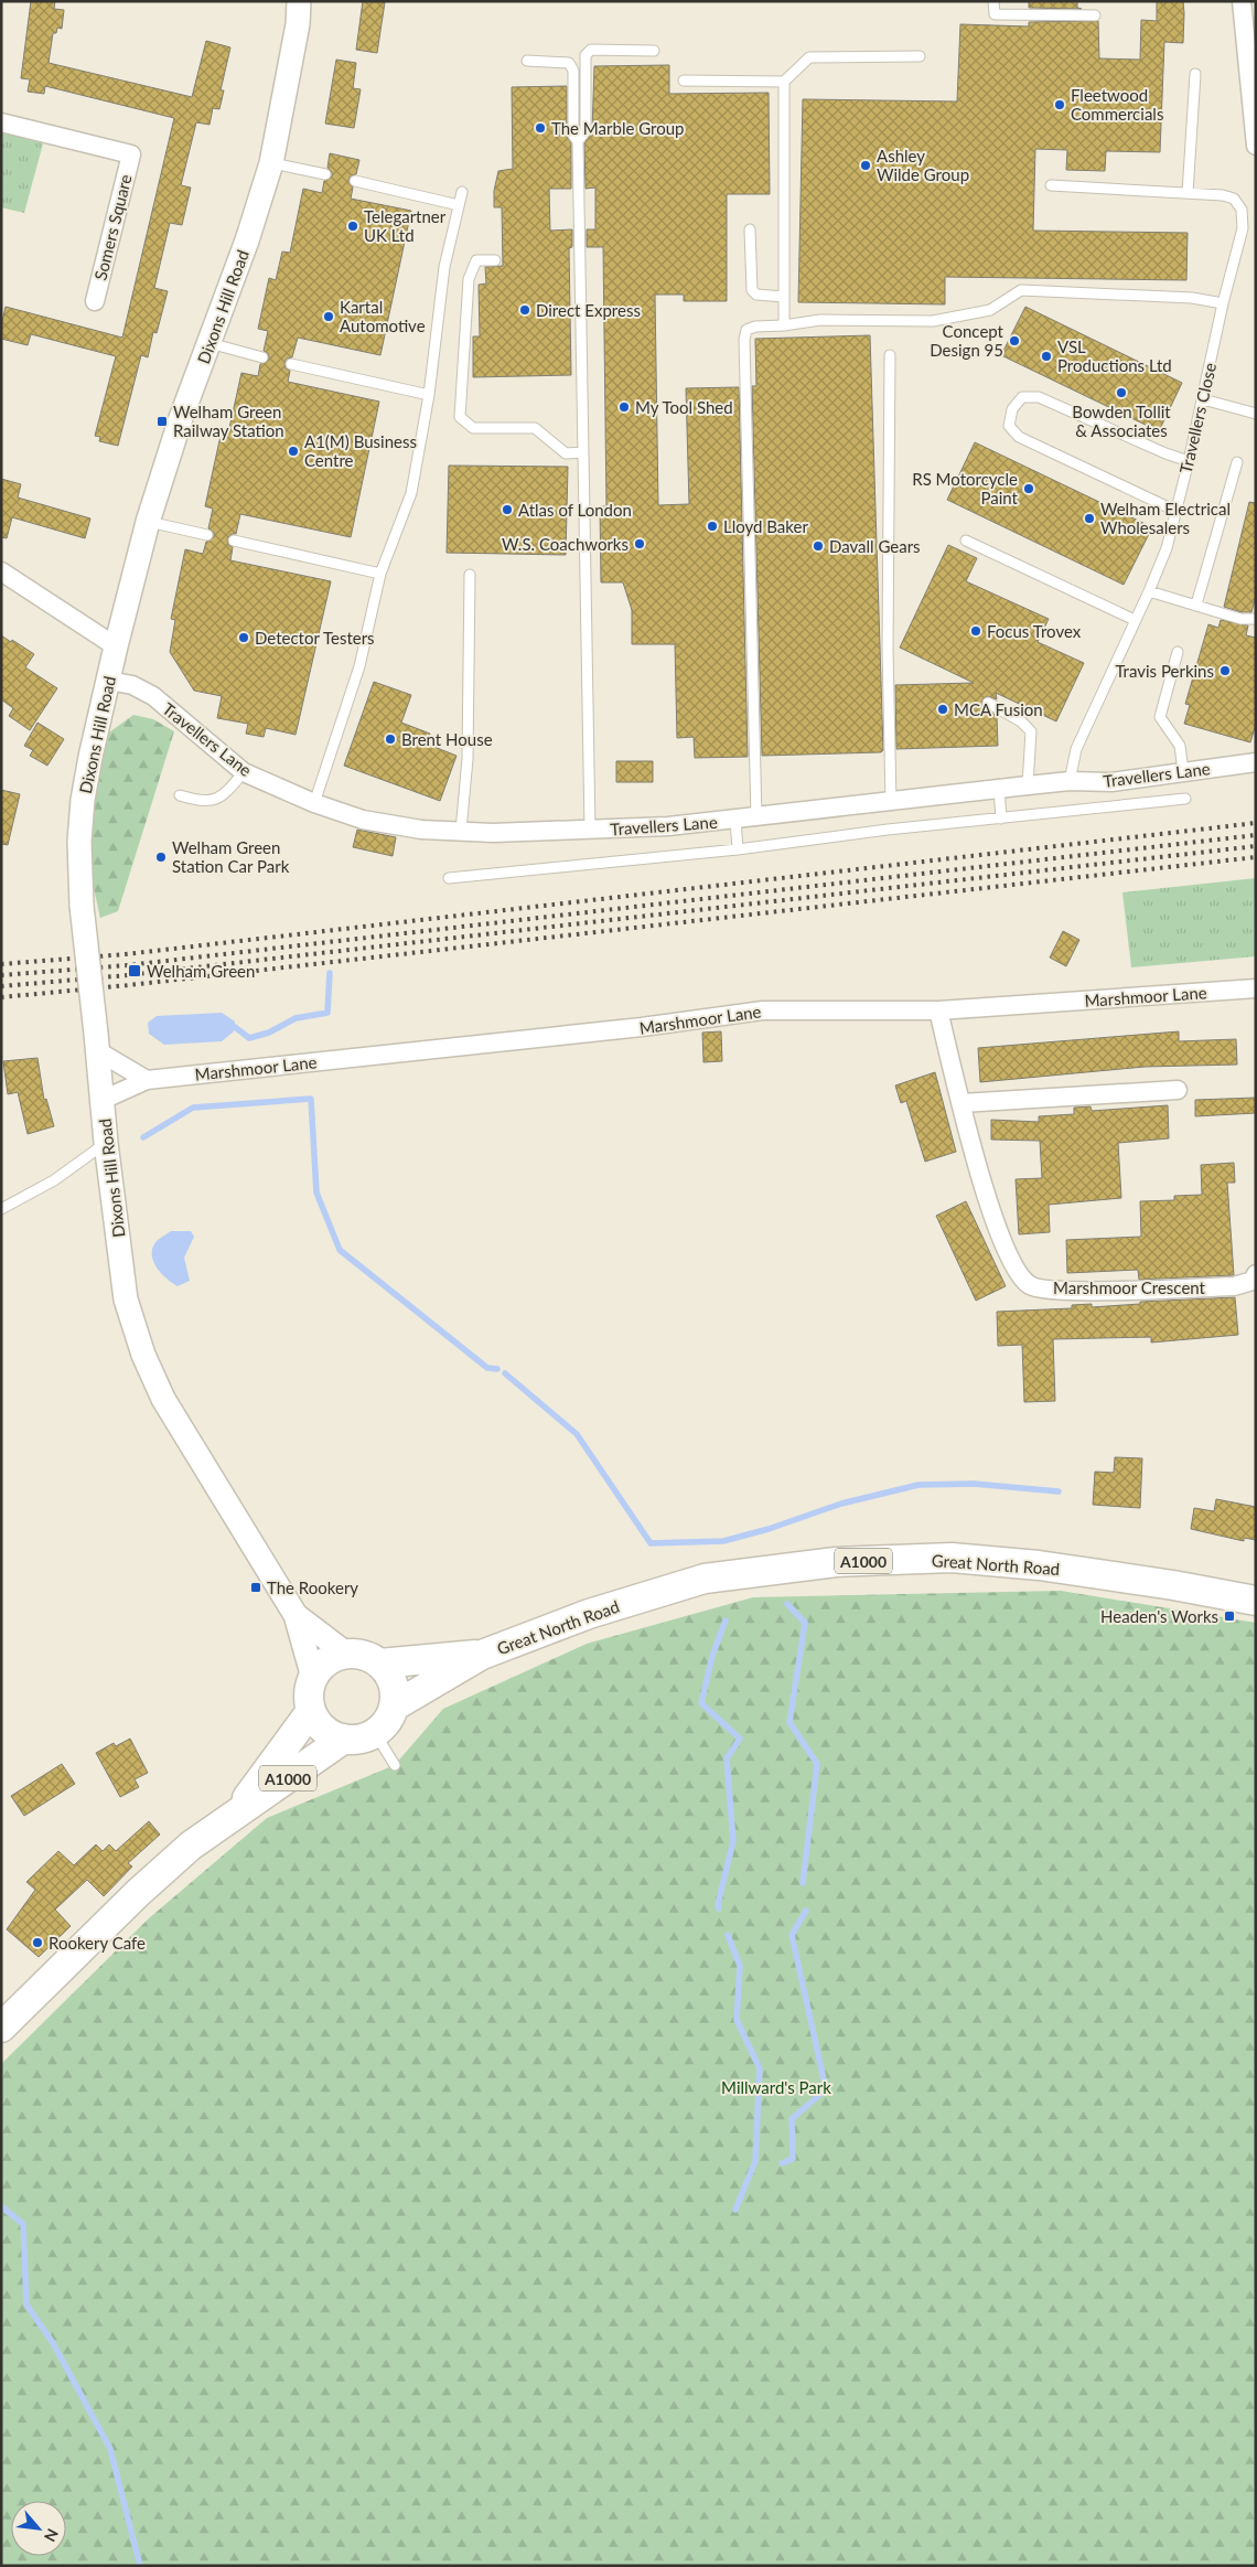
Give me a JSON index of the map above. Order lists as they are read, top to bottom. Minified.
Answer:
{"streets":{"main road":["A1000","Great North Road"],"street":["Somers Square","Dixons Hill Road","Travellers Lane","Marshmoor Lane","Marshmoor Crescent"],"lane":["Travellers Close"]},"crossings":[["Dixons Hill Road","Travellers Lane"],["Dixons Hill Road","Marshmoor Lane"],["Dixons Hill Road","A1000"],["Dixons Hill Road","Great North Road"],["Travellers Close","Travellers Lane"],["Marshmoor Lane","Marshmoor Crescent"],["A1000","Great North Road"]],"parks":["Millward's Park"],"places":{"other":["Fleetwood Commercials","The Marble Group","Ashley Wilde Group","Telegartner UK Ltd","Direct Express","Kartal Automotive","Concept Design 95","VSL Productions Ltd","Bowden Tollit & Associates","My Tool Shed","A1(M) Business Centre","RS Motorcycle Paint","Atlas of London","Welham Electrical Wholesalers","Lloyd Baker","W.S. Coachworks","Davall Gears","Focus Trovex","Detector Testers","Travis Perkins","MCA Fusion","Brent House","Welham Green Station Car Park","Rookery Cafe"],"transit":["Welham Green Railway Station","Welham Green","The Rookery","Headen's Works"]},"north":"bottom right"}
